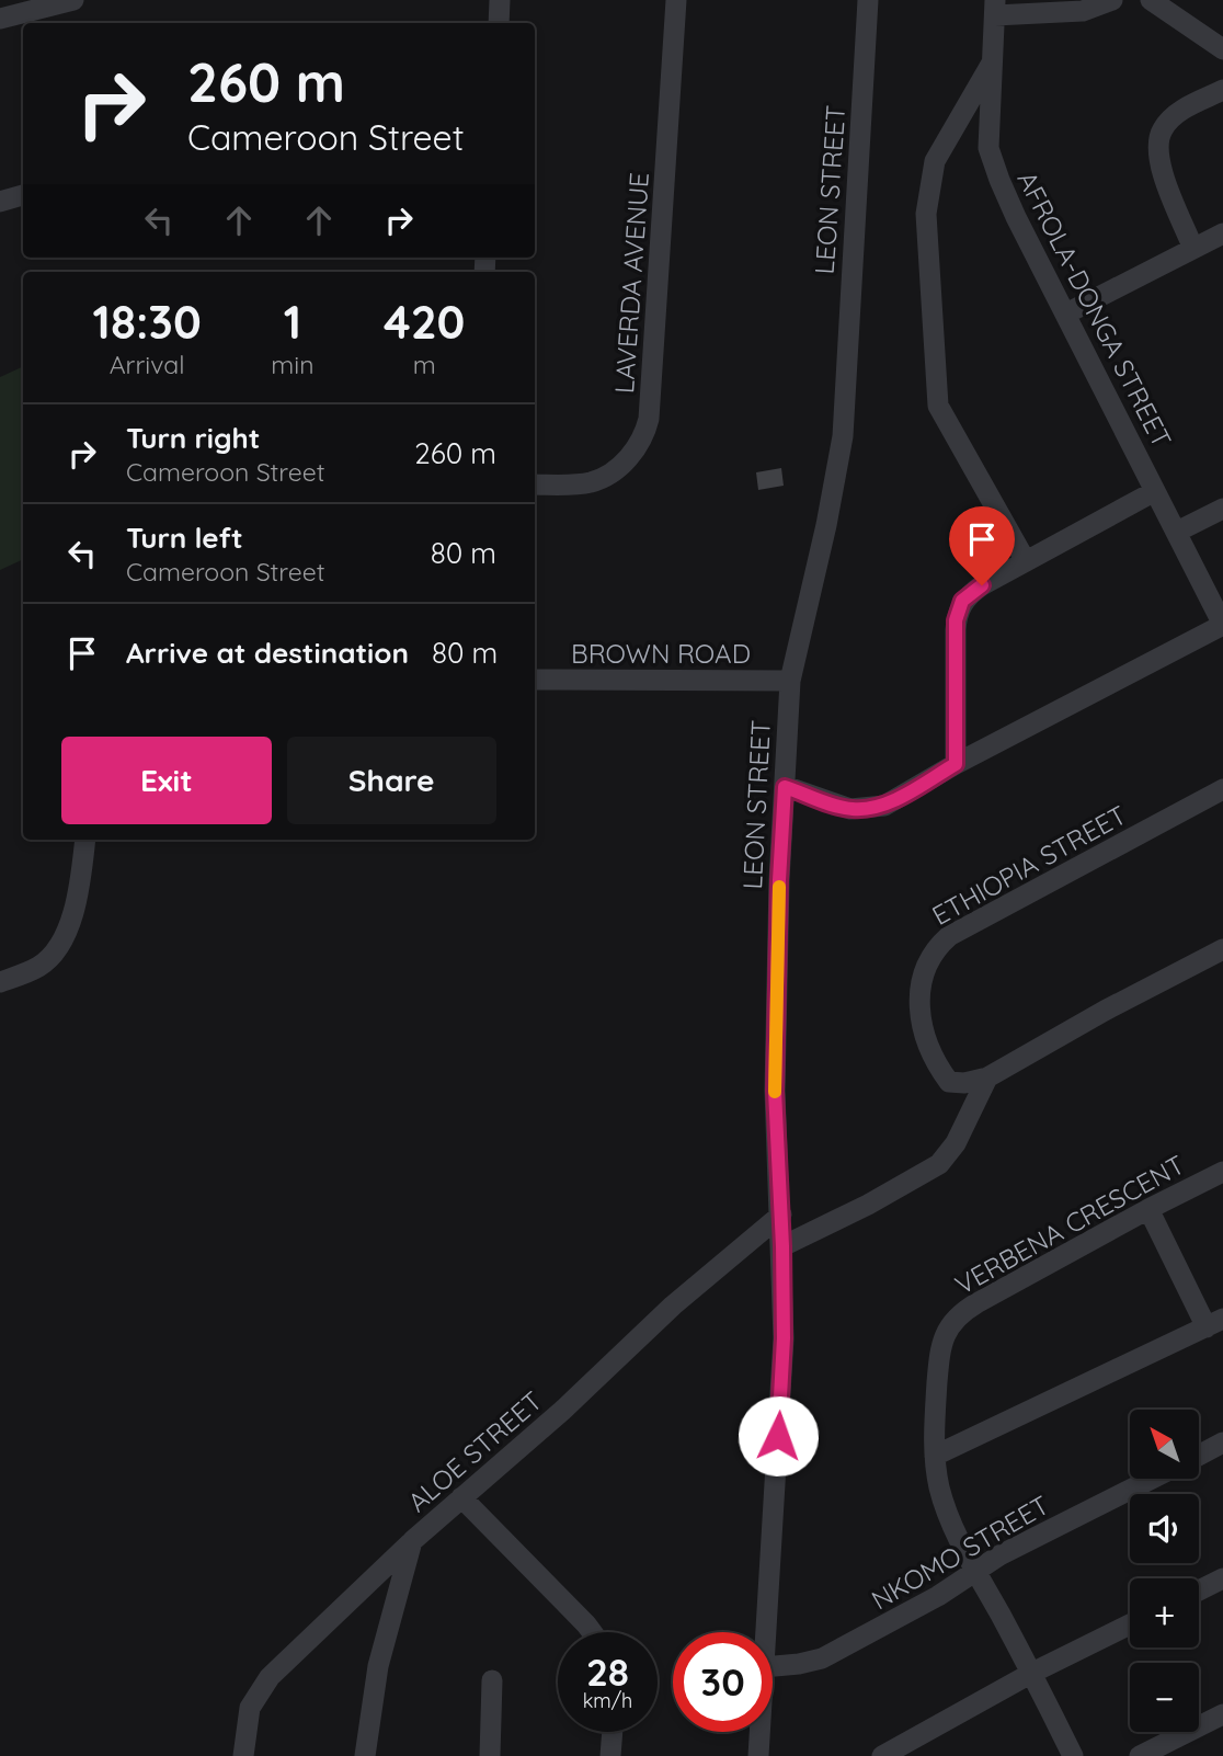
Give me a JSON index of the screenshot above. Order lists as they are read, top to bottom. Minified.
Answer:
{"streets":{"street":["LEON STREET","LAVERDA AVENUE","AFROLA-DONGA STREET","BROWN ROAD","ETHIOPIA STREET","VERBENA CRESCENT","ALOE STREET","NKOMO STREET"]},"crossings":[["LEON STREET","BROWN ROAD"],["LEON STREET","ALOE STREET"],["VERBENA CRESCENT","NKOMO STREET"]],"north":"top left","page":{"turn":["260 m","Cameroon Street"],"eta":["18:30","Arrival","1","min","420","m"],"list":[{"name":"Turn right","note":"Cameroon Street","value":"260 m"},{"name":"Turn left","note":"Cameroon Street","value":"80 m"},{"name":"Arrive at destination","value":"80 m"}],"buttons":["Exit","Share"],"map_buttons":["+","−"],"speed":"28 km/h","limit":"30"}}
